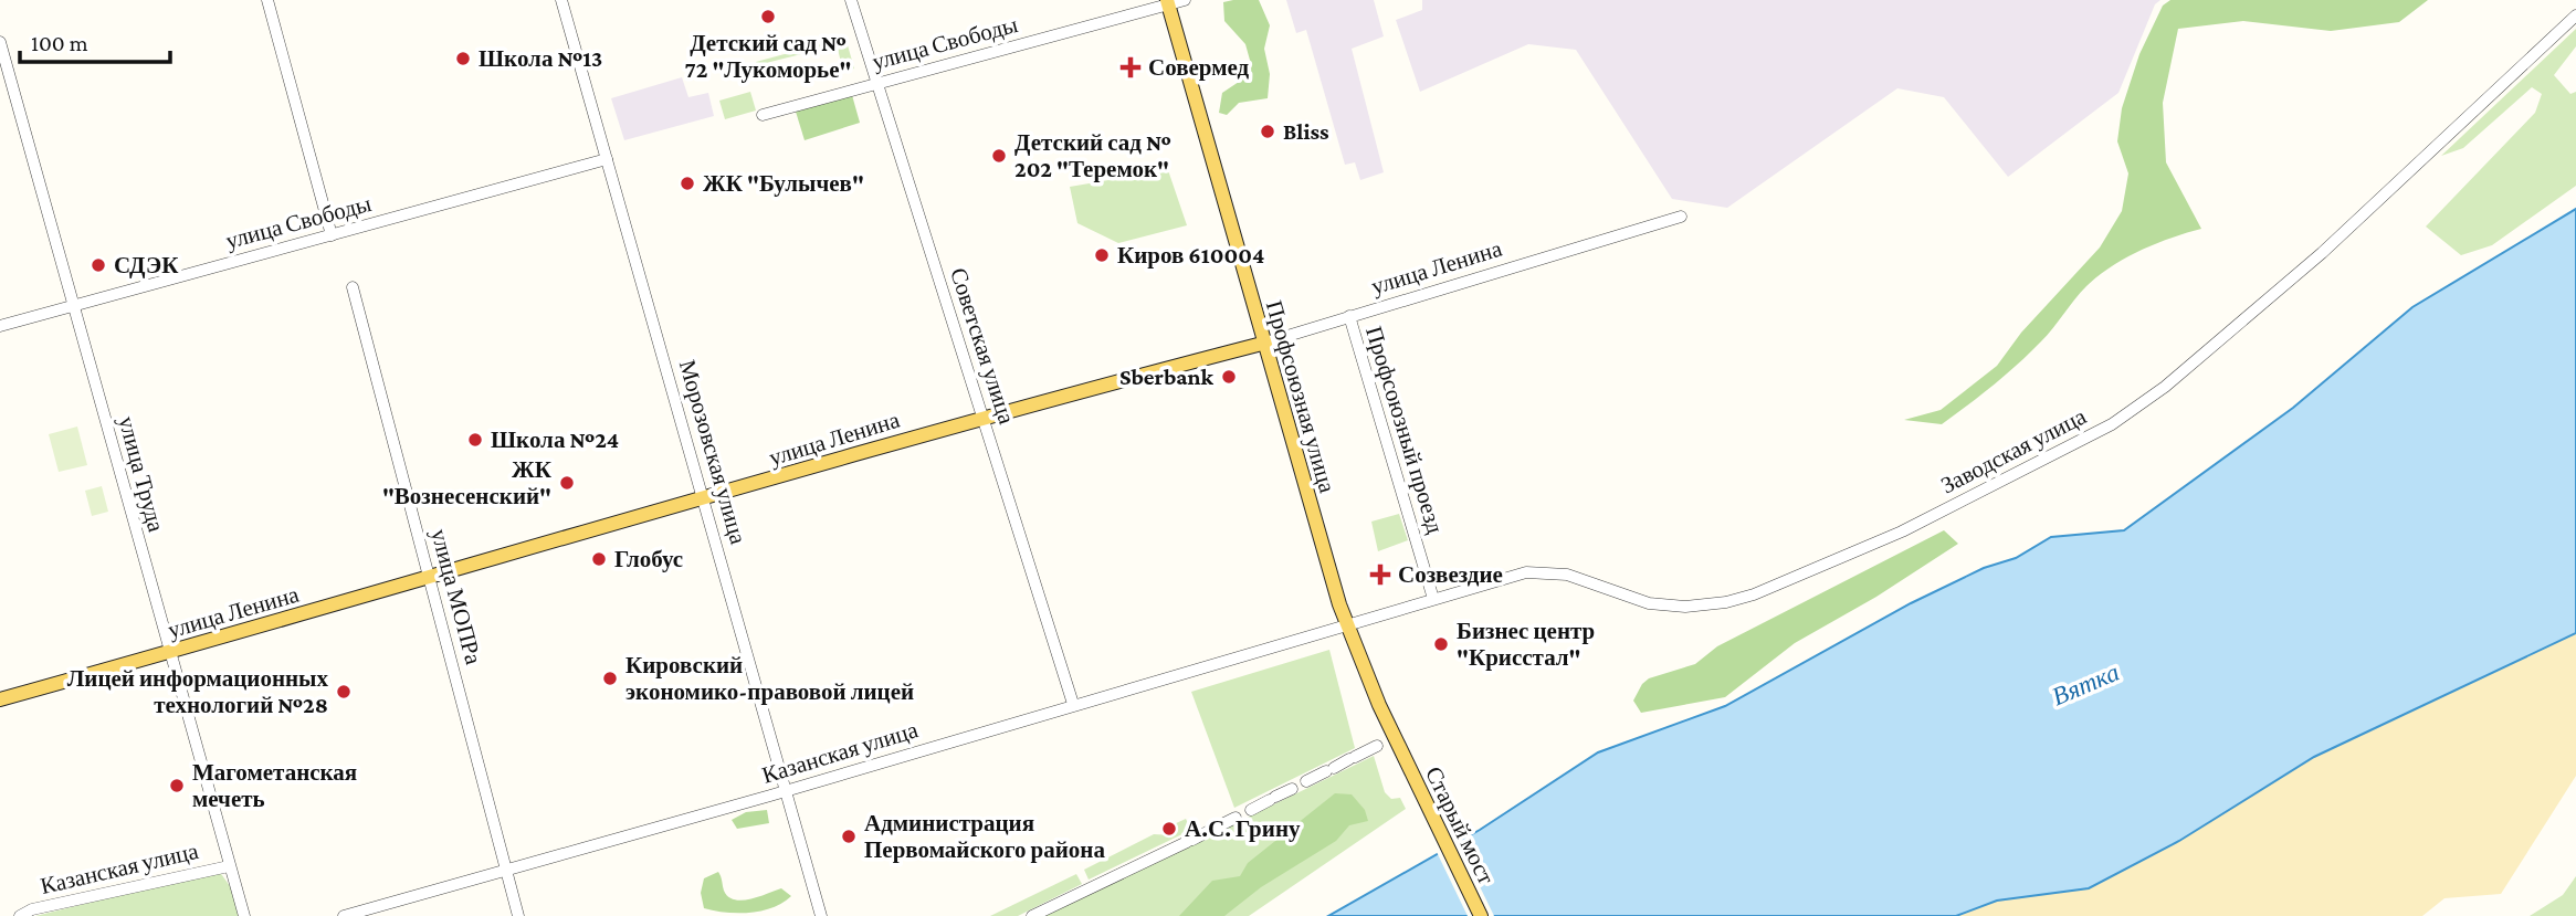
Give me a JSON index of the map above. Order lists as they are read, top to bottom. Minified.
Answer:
{"streets":{"main road":["улица Ленина","Профсоюзная улица","Старый мост"],"street":["улица Свободы","Советская улица","Профсоюзный проезд","Заводская улица","Морозовская улица","улица Труда","улица МОПРа","Казанская улица"]},"crossings":[["улица Свободы","Советская улица"],["улица Свободы","Профсоюзная улица"],["улица Свободы","Морозовская улица"],["улица Свободы","улица Труда"],["улица Ленина","Советская улица"],["улица Ленина","Профсоюзная улица"],["улица Ленина","Профсоюзный проезд"],["улица Ленина","Морозовская улица"],["улица Ленина","улица Труда"],["улица Ленина","улица МОПРа"],["Советская улица","Казанская улица"],["Профсоюзная улица","Заводская улица"],["Профсоюзная улица","Казанская улица"],["Профсоюзная улица","Старый мост"],["Профсоюзный проезд","Заводская улица"],["Заводская улица","Казанская улица"],["Морозовская улица","Казанская улица"],["улица Труда","Казанская улица"],["улица МОПРа","Казанская улица"]],"water":["Вятка"],"places":{"other":["Детский сад № 72 \"Лукоморье\"","Школа №13","Bliss","Детский сад № 202 \"Теремок\"","ЖК \"Булычев\"","Киров 610004","СДЭК","Sberbank","Школа №24","ЖК \"Вознесенский\"","Глобус","Бизнес центр \"Крисстал\"","Кировский экономико-правовой лицей","Лицей информационных технологий №28","Магометанская мечеть","А.С. Грину","Администрация Первомайского района"],"health":["Совермед","Созвездие"]},"scale_bar":"100 m"}
